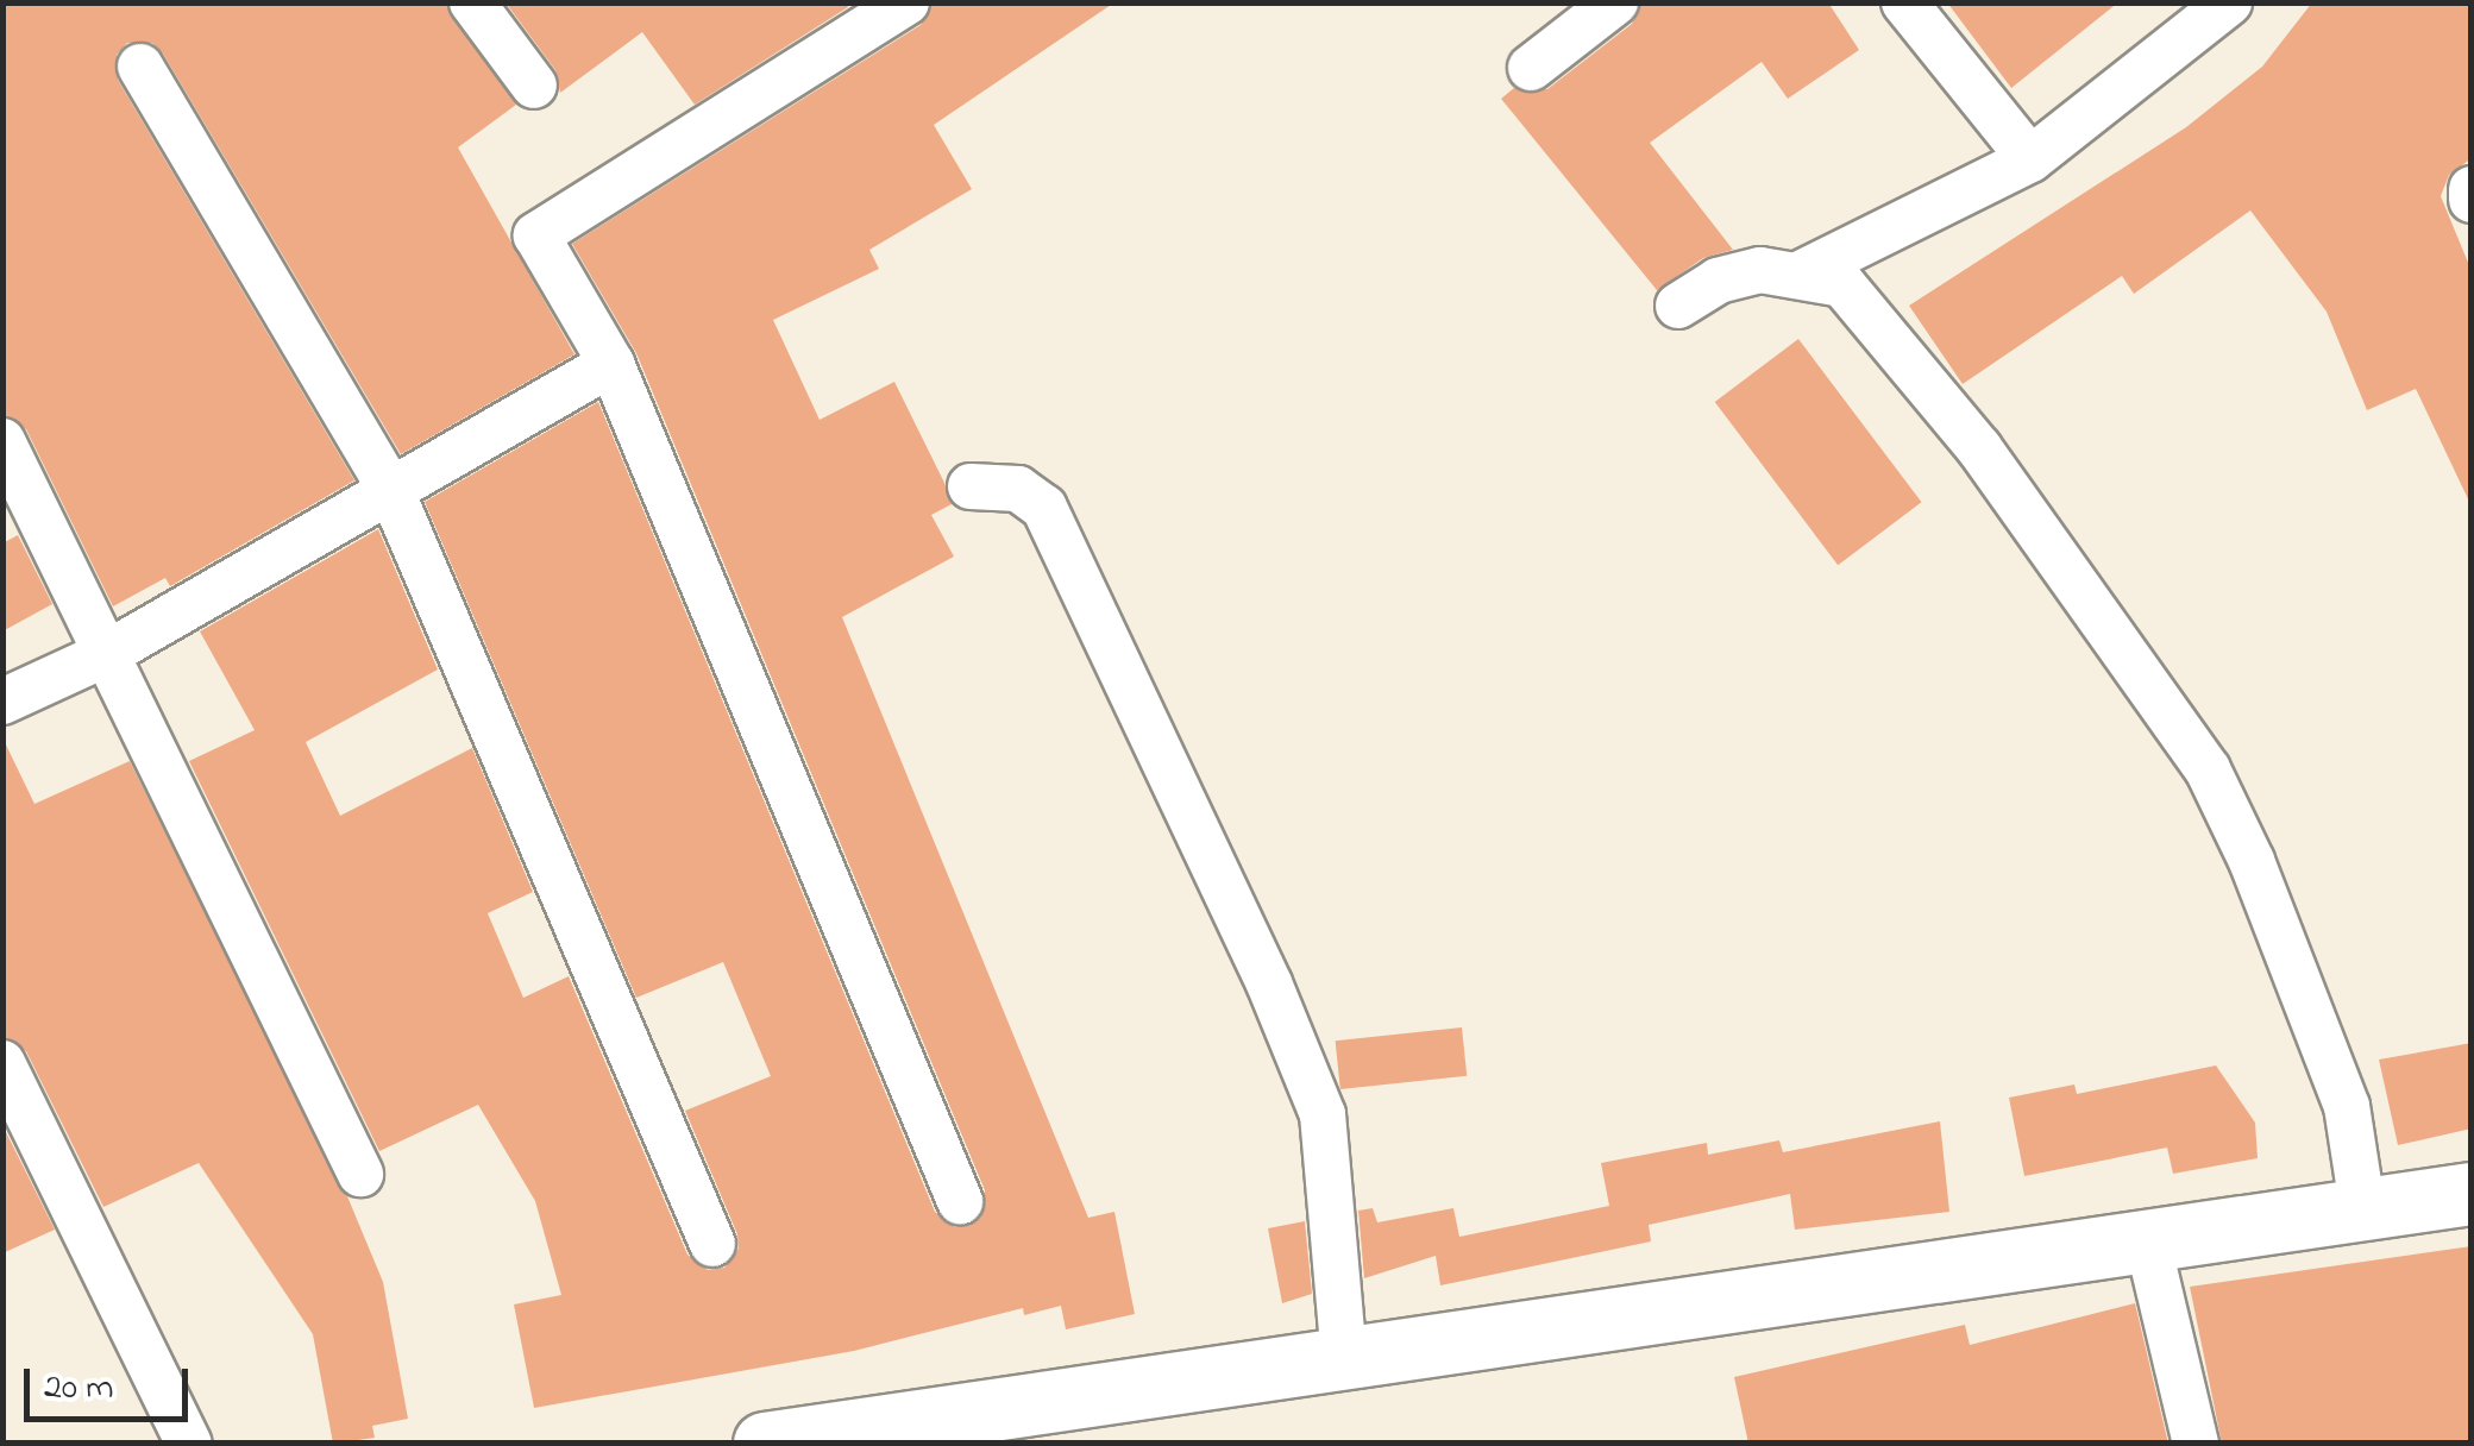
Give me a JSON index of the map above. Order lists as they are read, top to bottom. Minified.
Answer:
{"scale_bar":"20 m"}
